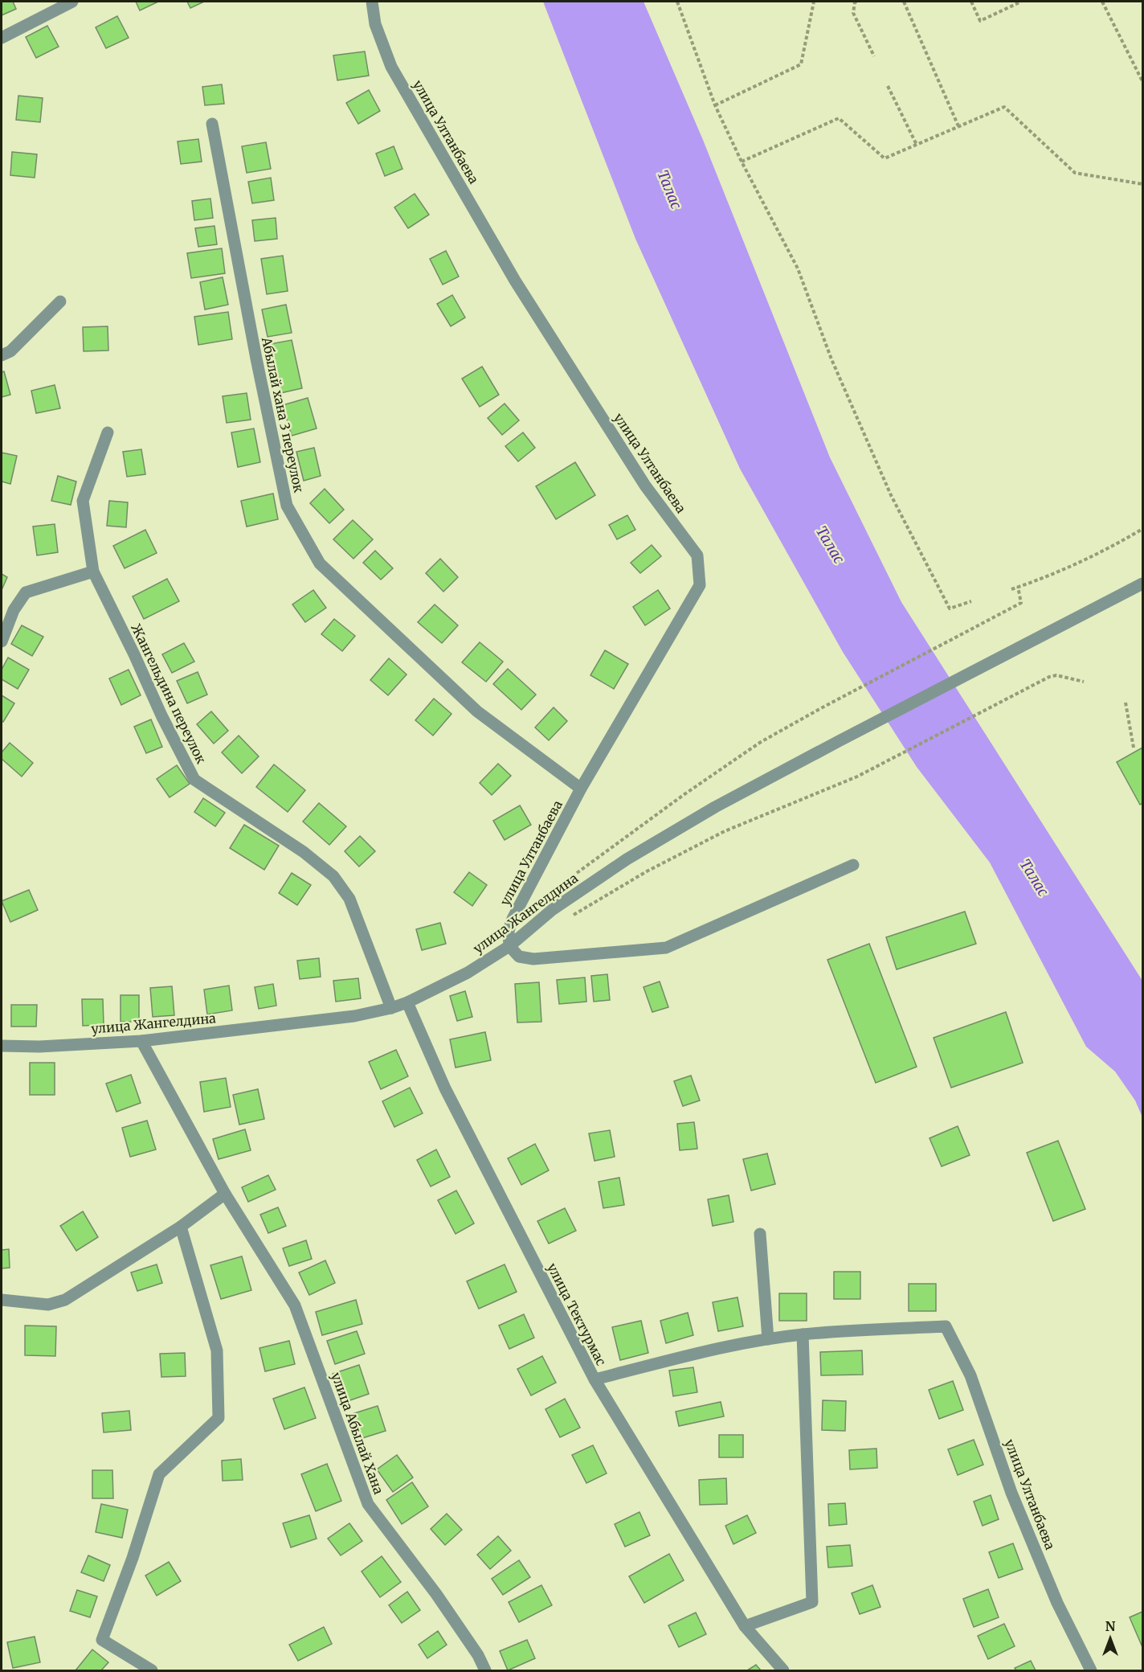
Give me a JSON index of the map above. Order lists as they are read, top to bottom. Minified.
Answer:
{"streets":{"street":["улица Ултанбаева","Абылай хана 3 переулок","Жангельдина переулок","улица Жангелдина","улица Тектурмас","улица Абылай Хана"]},"crossings":[["улица Ултанбаева","Абылай хана 3 переулок"],["улица Ултанбаева","улица Жангелдина"],["Жангельдина переулок","улица Жангелдина"],["улица Жангелдина","улица Тектурмас"],["улица Жангелдина","улица Абылай Хана"]],"water":["Талас"],"north":"top"}
